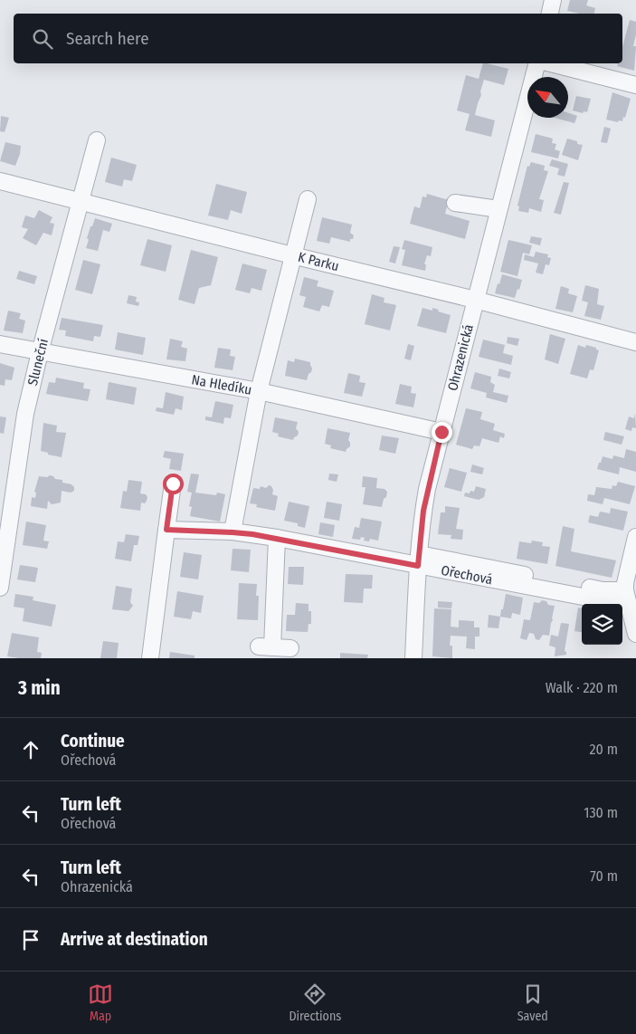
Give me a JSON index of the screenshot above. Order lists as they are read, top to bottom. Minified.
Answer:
{"streets":{"street":["K Parku","Ohrazenická","Sluneční","Na Hledíku","Ořechová"]},"crossings":[["K Parku","Ohrazenická"],["K Parku","Sluneční"],["Ohrazenická","Na Hledíku"],["Ohrazenická","Ořechová"],["Sluneční","Na Hledíku"]],"north":"top left","page":{"search":"Search here","heading":["3 min","Walk · 220 m"],"list":[["Continue","Ořechová","20 m"],["Turn left","Ořechová","130 m"],["Turn left","Ohrazenická","70 m"],"Arrive at destination"],"nav":["Map","Directions","Saved"]}}
